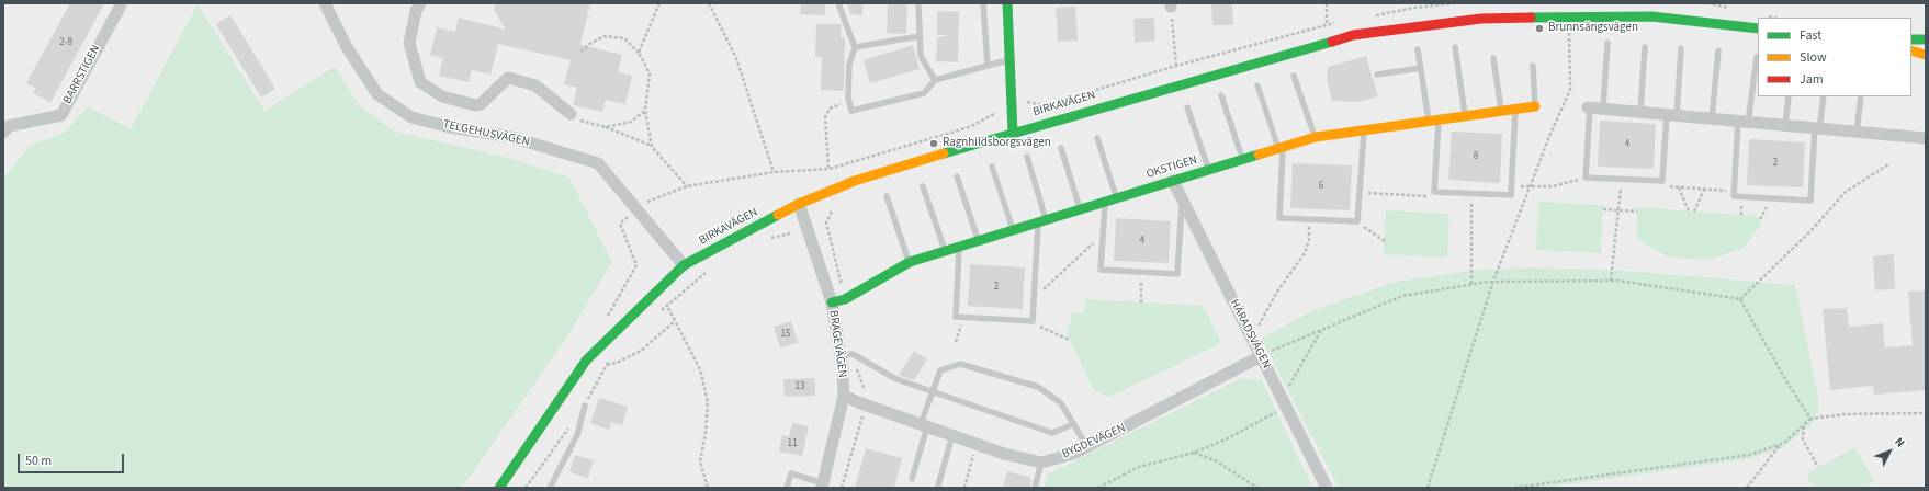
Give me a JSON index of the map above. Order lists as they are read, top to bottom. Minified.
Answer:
{"streets":{"street":["BARRSTIGEN","BIRKAVÄGEN","TELGEHUSVÄGEN","OKSTIGEN","HÄRADSVÄGEN","BRAGEVÄGEN","BYGDEVÄGEN"]},"crossings":[["BIRKAVÄGEN","TELGEHUSVÄGEN"],["BIRKAVÄGEN","BRAGEVÄGEN"],["OKSTIGEN","HÄRADSVÄGEN"],["OKSTIGEN","BRAGEVÄGEN"],["HÄRADSVÄGEN","BYGDEVÄGEN"],["BRAGEVÄGEN","BYGDEVÄGEN"]],"places":["Brunnsängsvägen","Ragnhildsborgsvägen"],"house_numbers":["2-8","4","8","2","6","4","2","15","13","11"],"legend":["Fast","Slow","Jam"],"scale_bar":"50 m","north":"top right"}
